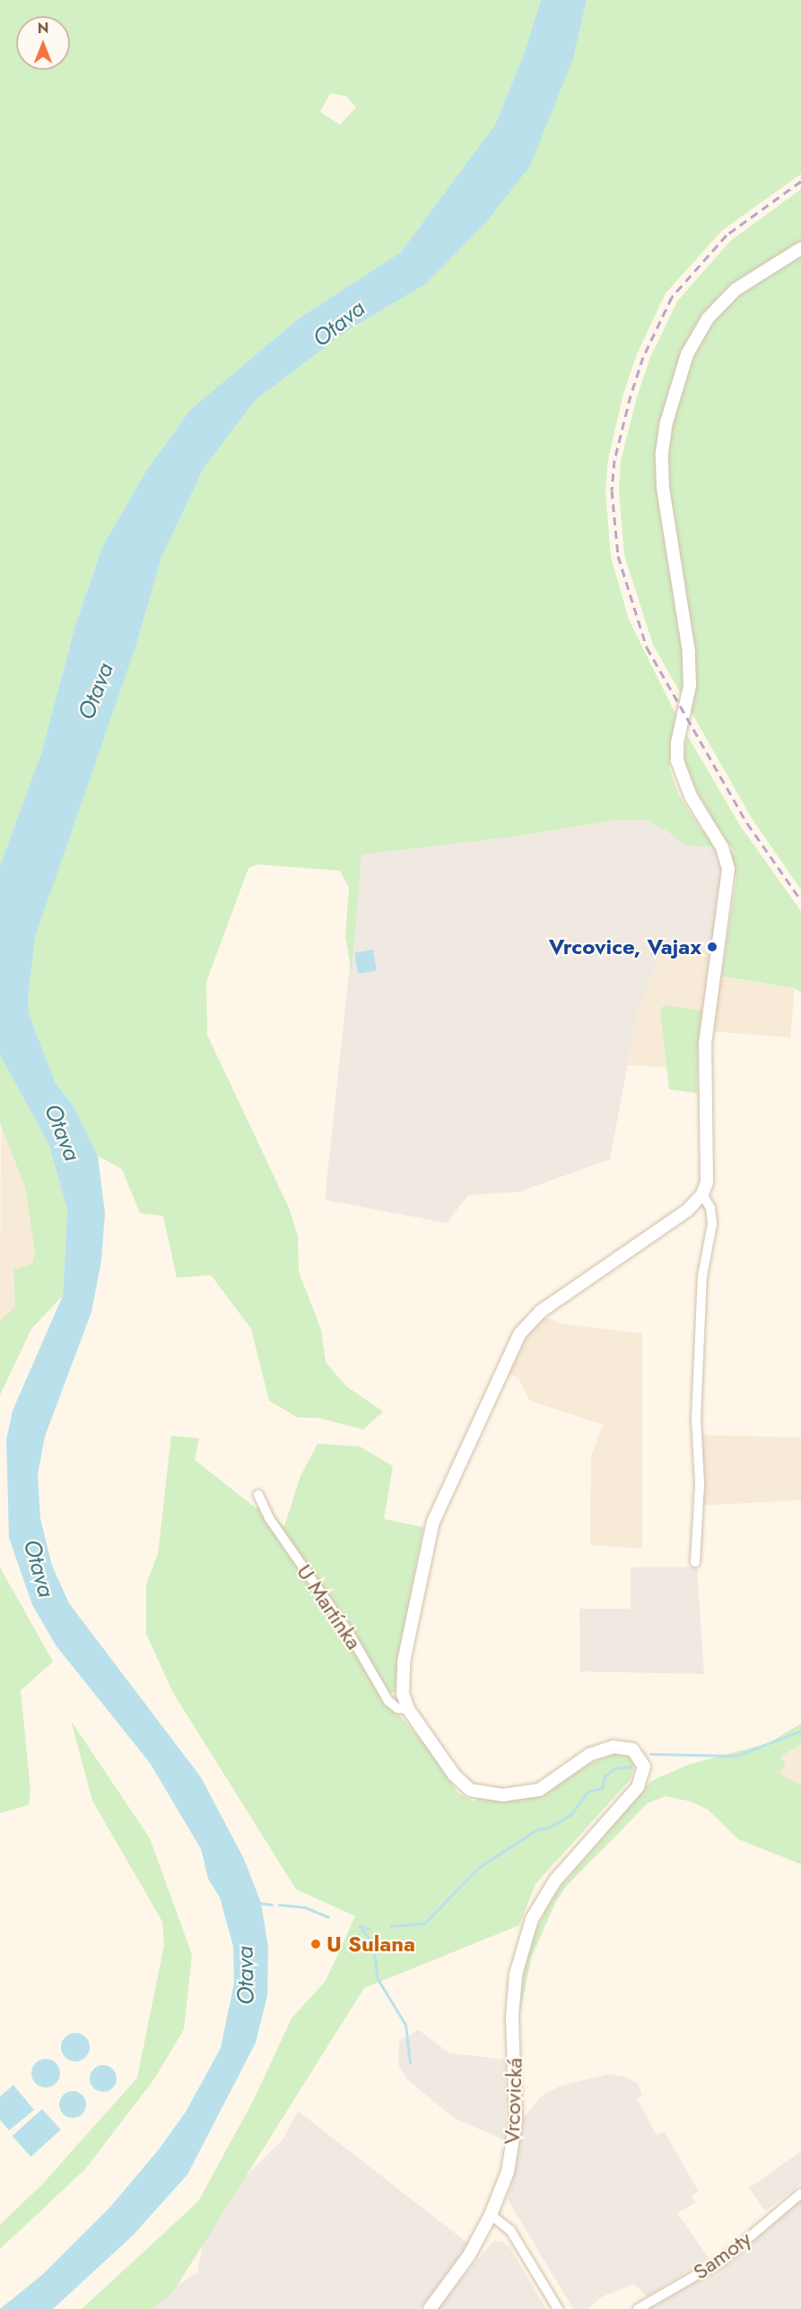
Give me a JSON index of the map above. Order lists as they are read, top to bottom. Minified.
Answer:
{"streets":{"street":["U Martínka","Vrcovická","Samoty"]},"crossings":[["U Martínka","Vrcovická"]],"water":["Otava"],"places":["Vrcovice, Vajax","U Sulana"],"north":"top"}
